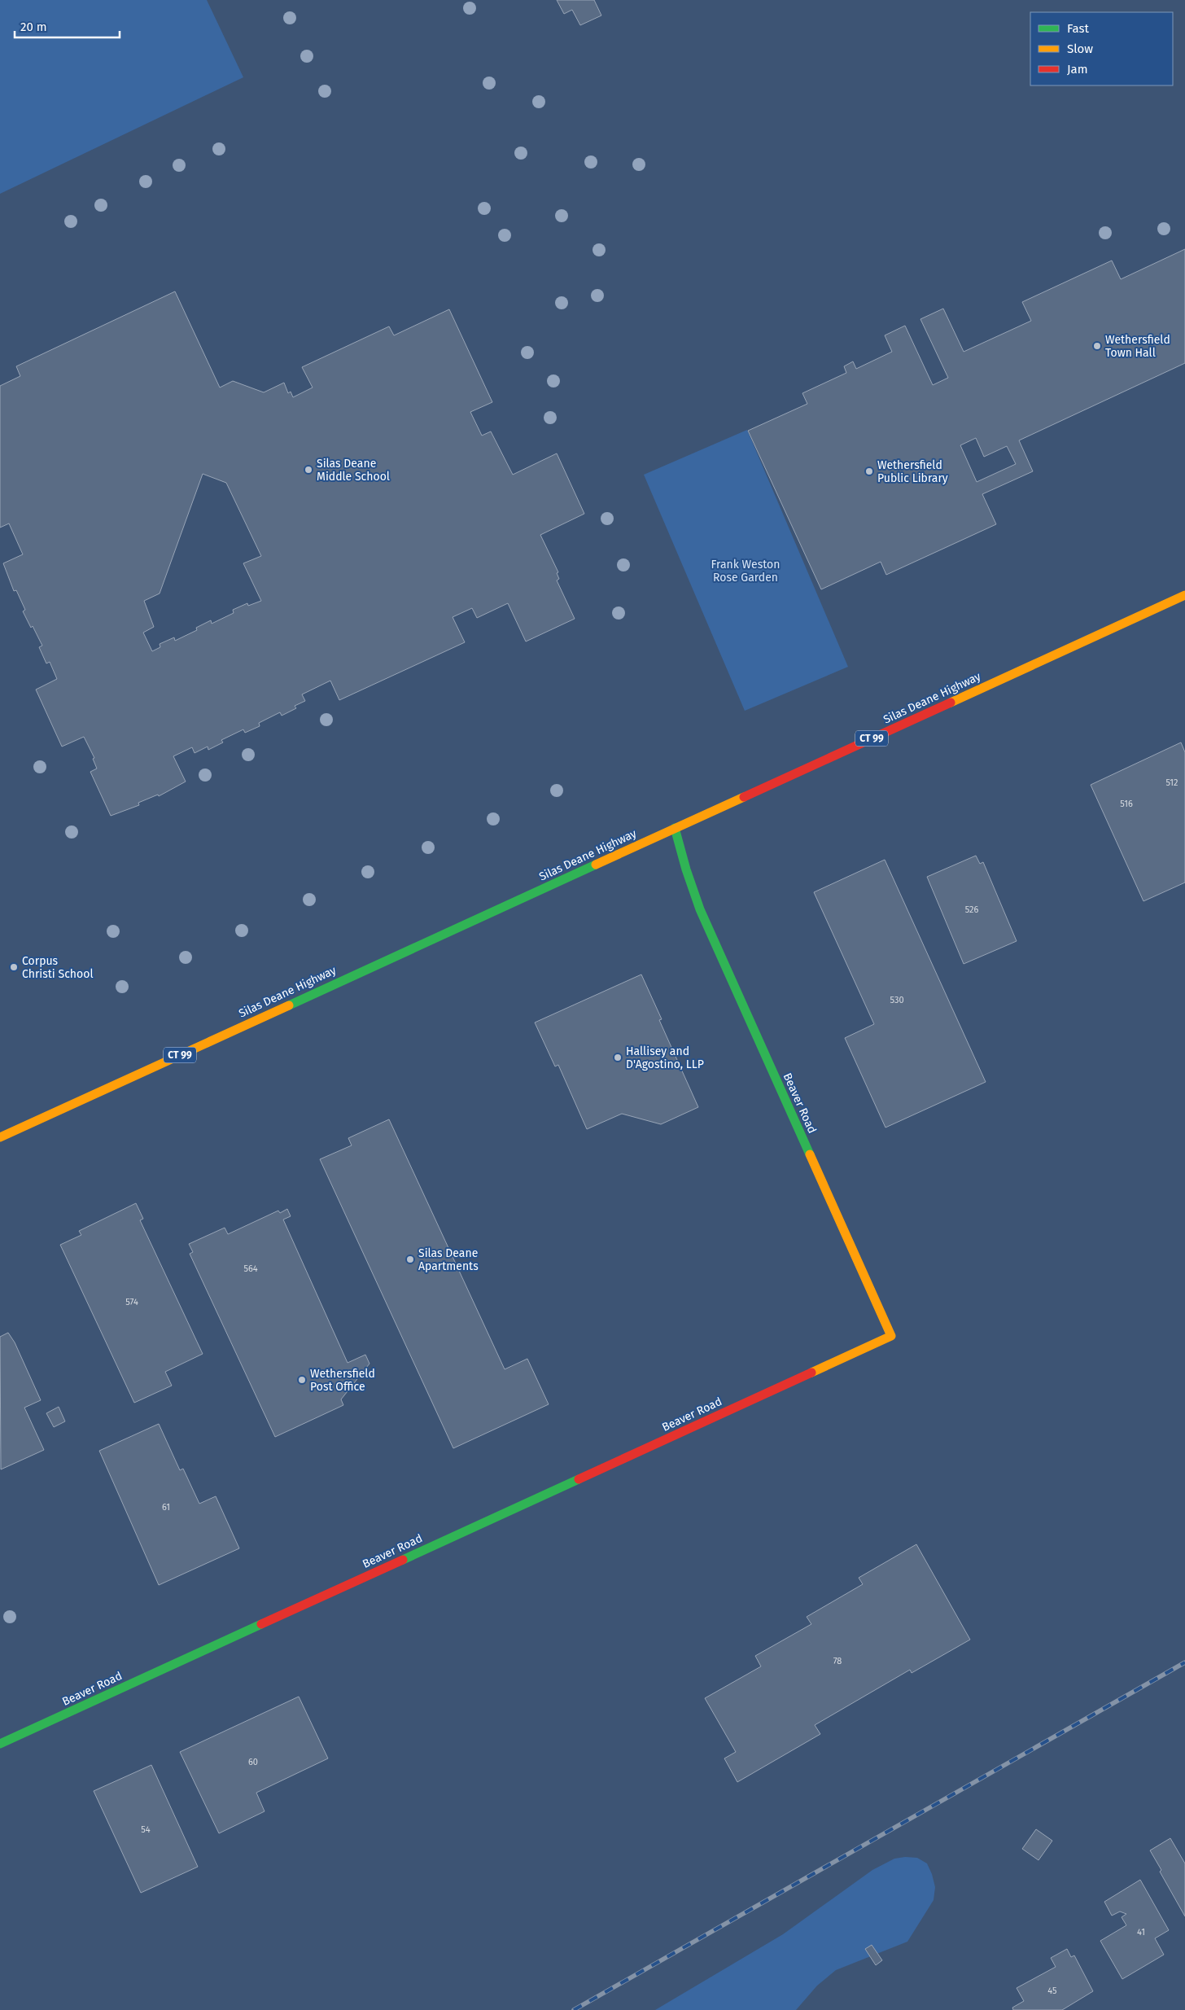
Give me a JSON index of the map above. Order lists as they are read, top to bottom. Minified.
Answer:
{"streets":{"street":["Silas Deane Highway","CT 99","Beaver Road"]},"crossings":[["Silas Deane Highway","Beaver Road"]],"parks":["Frank Weston Rose Garden"],"places":["Wethersfield Town Hall","Silas Deane Middle School","Wethersfield Public Library","Corpus Christi School","Hallisey and D'Agostino, LLP","Silas Deane Apartments","Wethersfield Post Office"],"house_numbers":["512","516","526","530","564","574","61","78","60","54","41","45"],"legend":["Fast","Slow","Jam"],"scale_bar":"20 m"}
